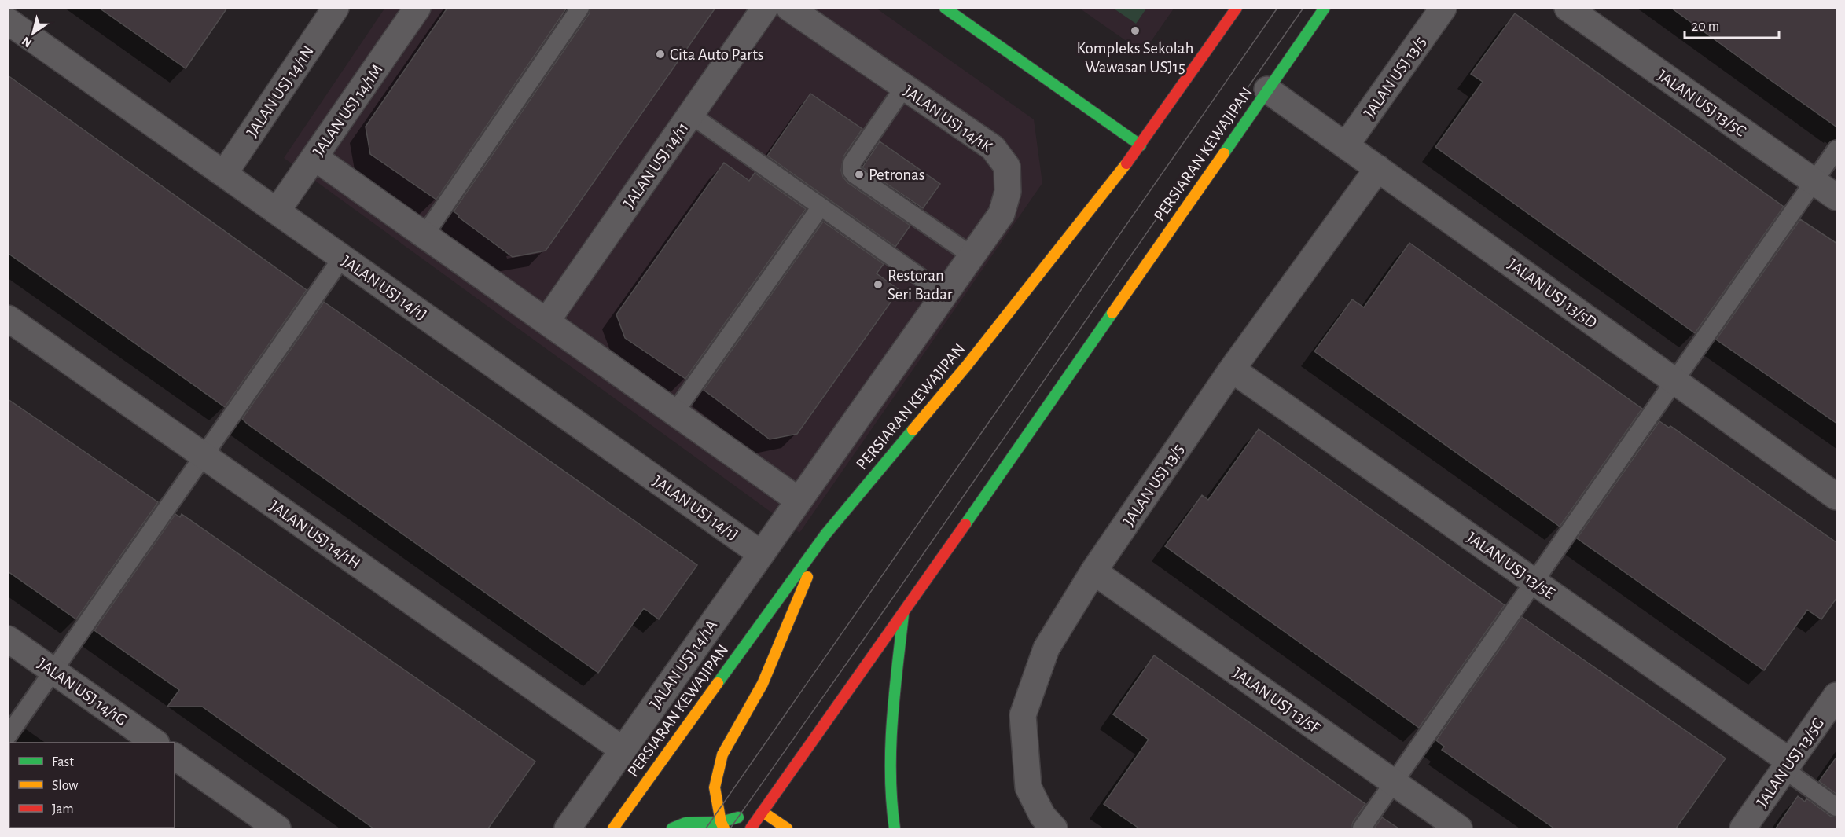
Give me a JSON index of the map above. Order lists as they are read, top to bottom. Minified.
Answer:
{"streets":{"main road":["PERSIARAN KEWAJIPAN"],"street":["JALAN USJ 13/5","JALAN USJ 14/1N","JALAN USJ 13/5C","JALAN USJ 14/1M","JALAN USJ 14/1K","JALAN USJ 14/11","JALAN USJ 14/1J","JALAN USJ 13/5D","JALAN USJ 14/1H","JALAN USJ 13/5E","JALAN USJ 14/1A","JALAN USJ 14/1G","JALAN USJ 13/5F","JALAN USJ 13/5G"]},"crossings":[["JALAN USJ 13/5","JALAN USJ 13/5D"],["JALAN USJ 13/5","JALAN USJ 13/5E"],["JALAN USJ 13/5","JALAN USJ 13/5F"],["JALAN USJ 14/1N","JALAN USJ 14/1J"],["JALAN USJ 14/1M","JALAN USJ 14/1J"],["JALAN USJ 14/1K","JALAN USJ 14/1A"],["PERSIARAN KEWAJIPAN","JALAN USJ 13/5D"],["JALAN USJ 14/1J","JALAN USJ 14/1A"],["JALAN USJ 14/1H","JALAN USJ 14/1A"],["JALAN USJ 13/5E","JALAN USJ 13/5G"]],"places":["Kompleks Sekolah Wawasan USJ15","Cita Auto Parts","Petronas","Restoran Seri Badar"],"legend":["Fast","Slow","Jam"],"scale_bar":"20 m","north":"bottom left"}
